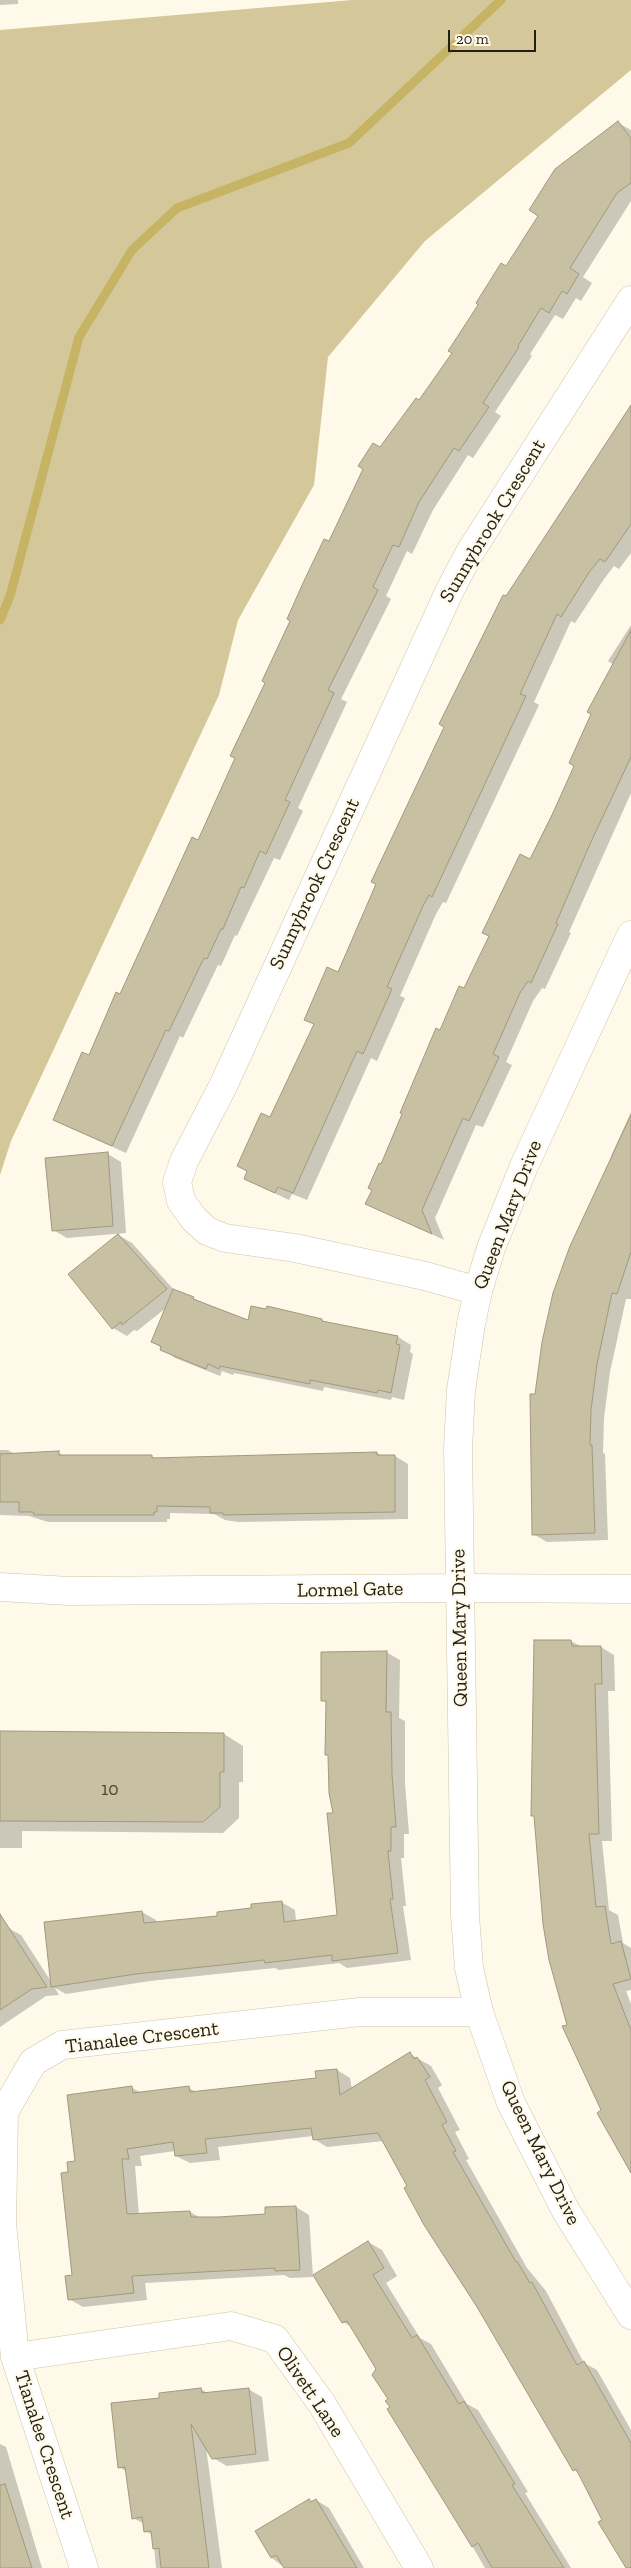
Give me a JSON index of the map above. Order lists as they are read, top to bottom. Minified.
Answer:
{"streets":{"street":["Sunnybrook Crescent","Queen Mary Drive","Lormel Gate","Tianalee Crescent","Olivett Lane"]},"crossings":[["Sunnybrook Crescent","Queen Mary Drive"],["Queen Mary Drive","Lormel Gate"],["Queen Mary Drive","Tianalee Crescent"],["Tianalee Crescent","Olivett Lane"]],"house_numbers":["10"],"scale_bar":"20 m"}
